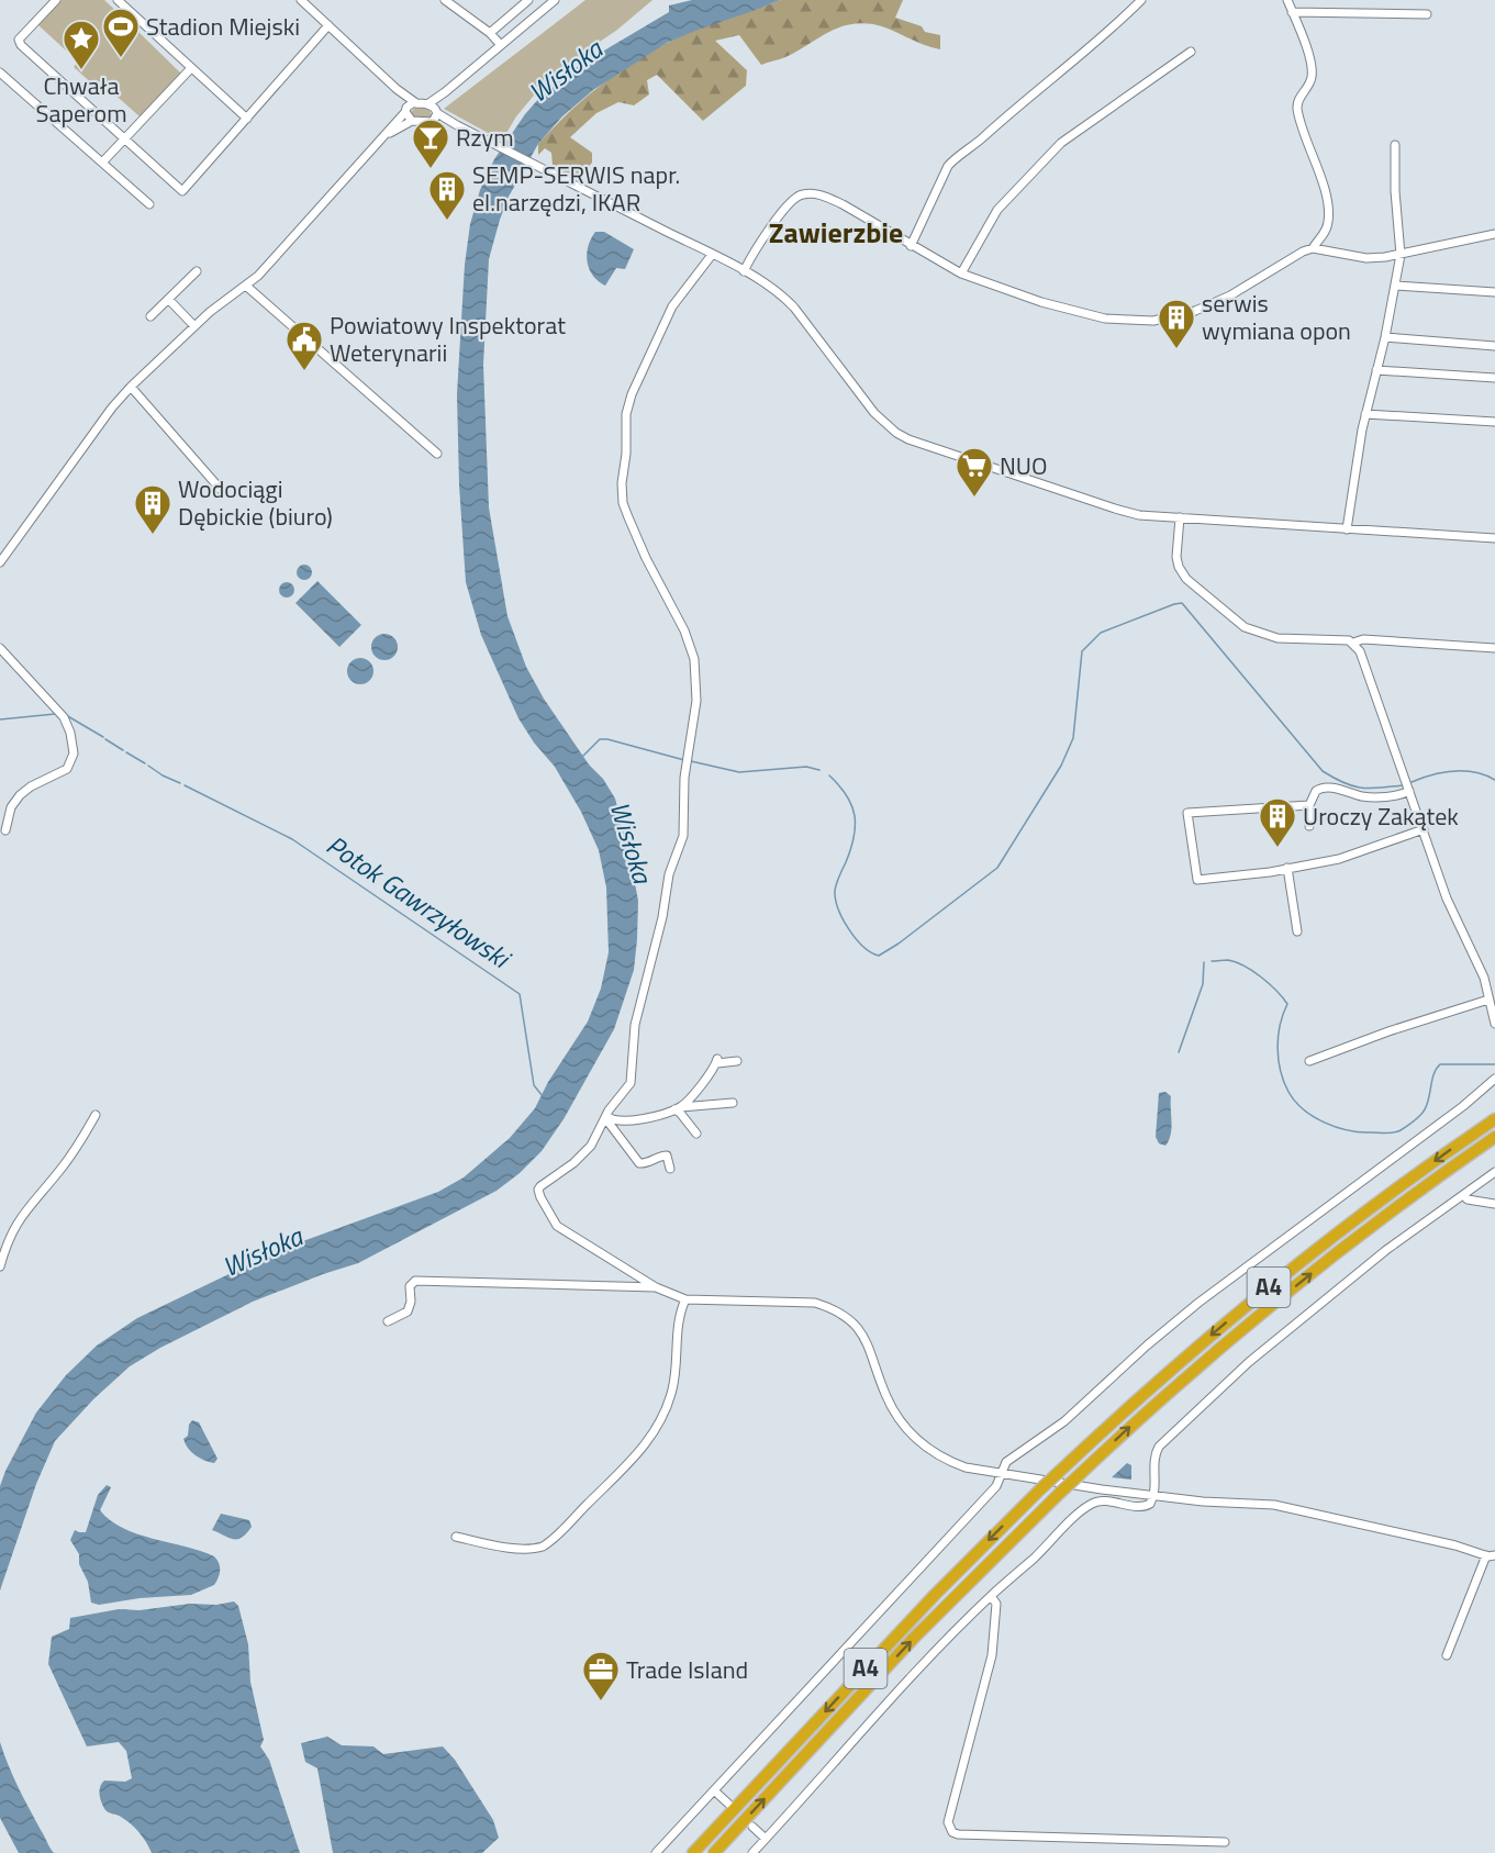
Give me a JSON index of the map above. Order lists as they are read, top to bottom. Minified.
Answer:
{"streets":{"highway":["A4"]},"districts":["Zawierzbie"],"water":["Wisłoka","Potok Gawrzyłowski"],"places":{"sports":["Stadion Miejski"],"place":["Chwała Saperom"],"bar":["Rzym"],"building":["SEMP-SERWIS napr. el.narzędzi, IKAR","serwis wymiana opon","Wodociągi Dębickie (biuro)","Uroczy Zakątek"],"public building":["Powiatowy Inspektorat Weterynarii"],"supermarket":["NUO"],"office":["Trade Island"]}}
